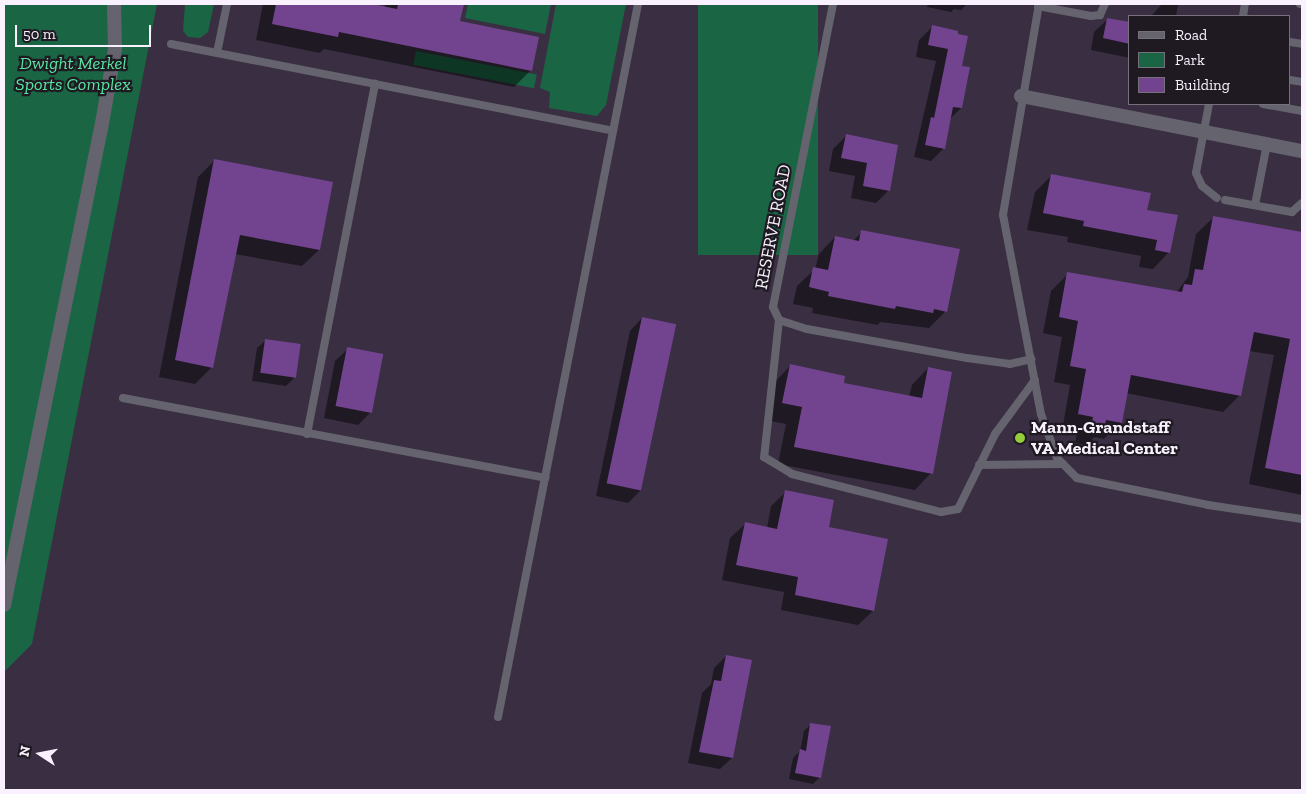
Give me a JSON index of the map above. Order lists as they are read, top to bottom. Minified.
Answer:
{"streets":{"lane":["RESERVE ROAD"]},"parks":["Dwight Merkel Sports Complex"],"places":["Mann-Grandstaff VA Medical Center"],"legend":["Road","Park","Building"],"scale_bar":"50 m","north":"left"}
